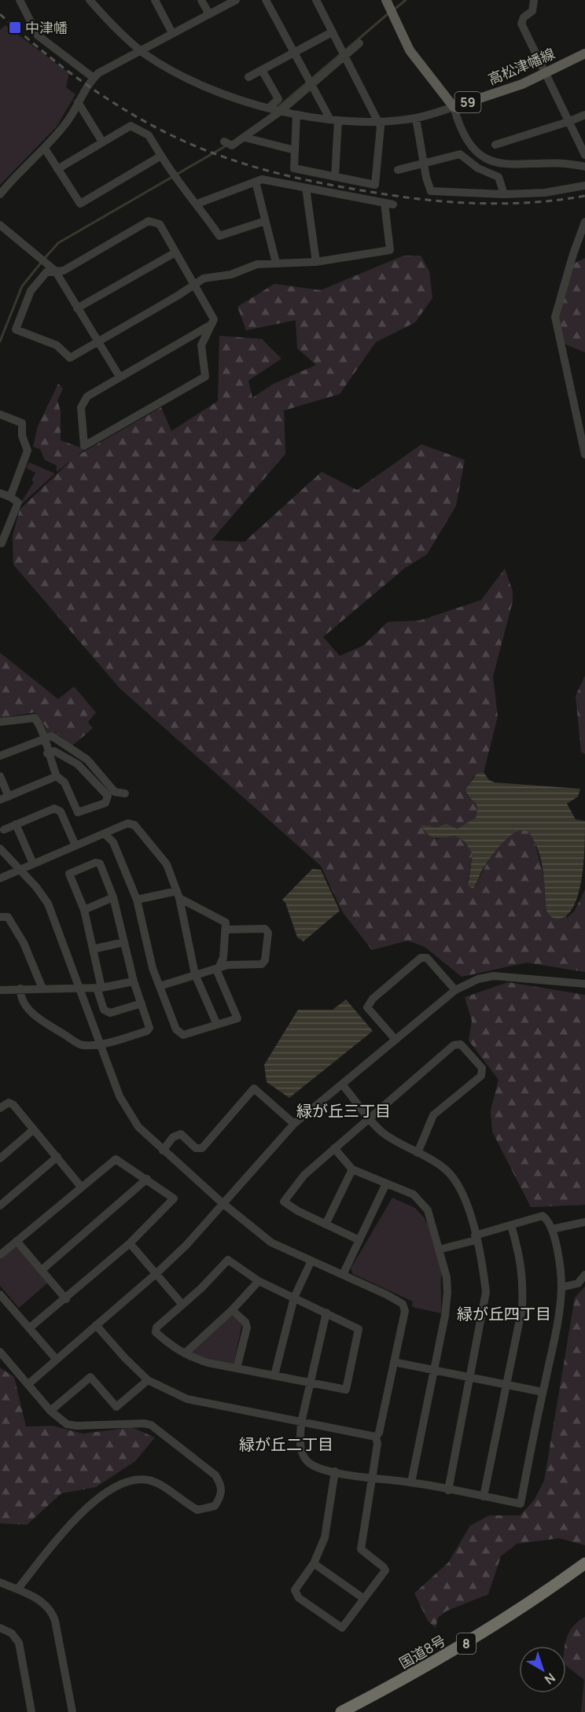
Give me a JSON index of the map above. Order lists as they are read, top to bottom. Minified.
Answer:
{"streets":{"highway":["8","国道8号"],"main road":["高松津幡線","59"]},"crossings":[["高松津幡線","59"]],"districts":["緑が丘三丁目","緑が丘四丁目","緑が丘二丁目"],"places":{"transit":["中津幡"]},"north":"bottom right"}
